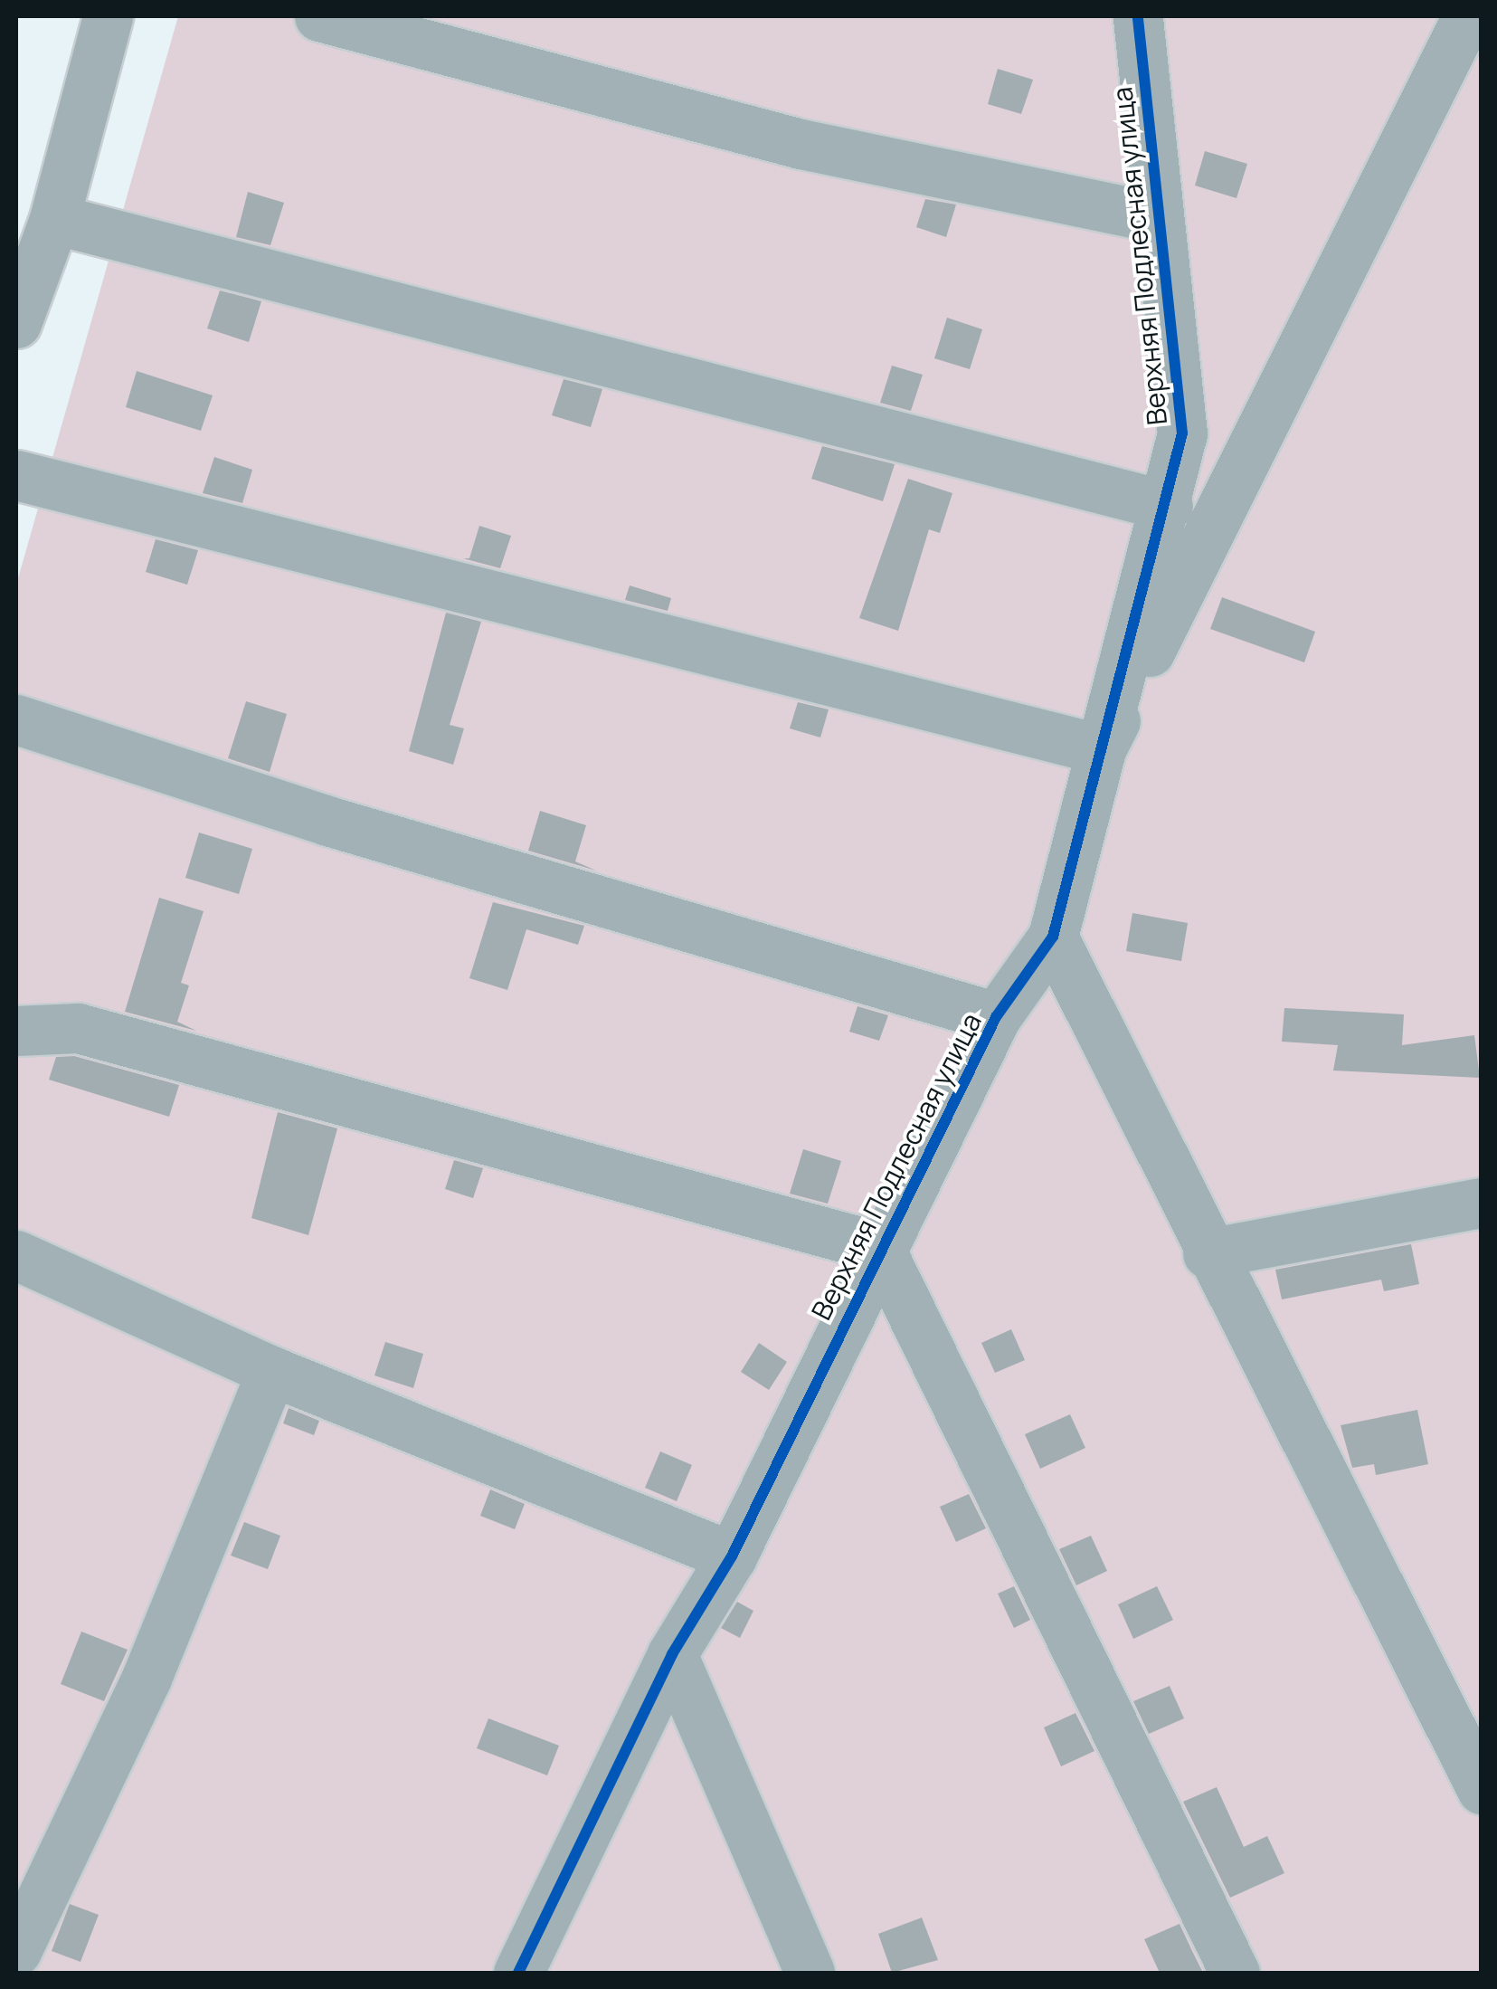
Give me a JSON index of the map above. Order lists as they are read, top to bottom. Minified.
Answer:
{"streets":{"street":["Верхняя Подлесная улица"]}}
